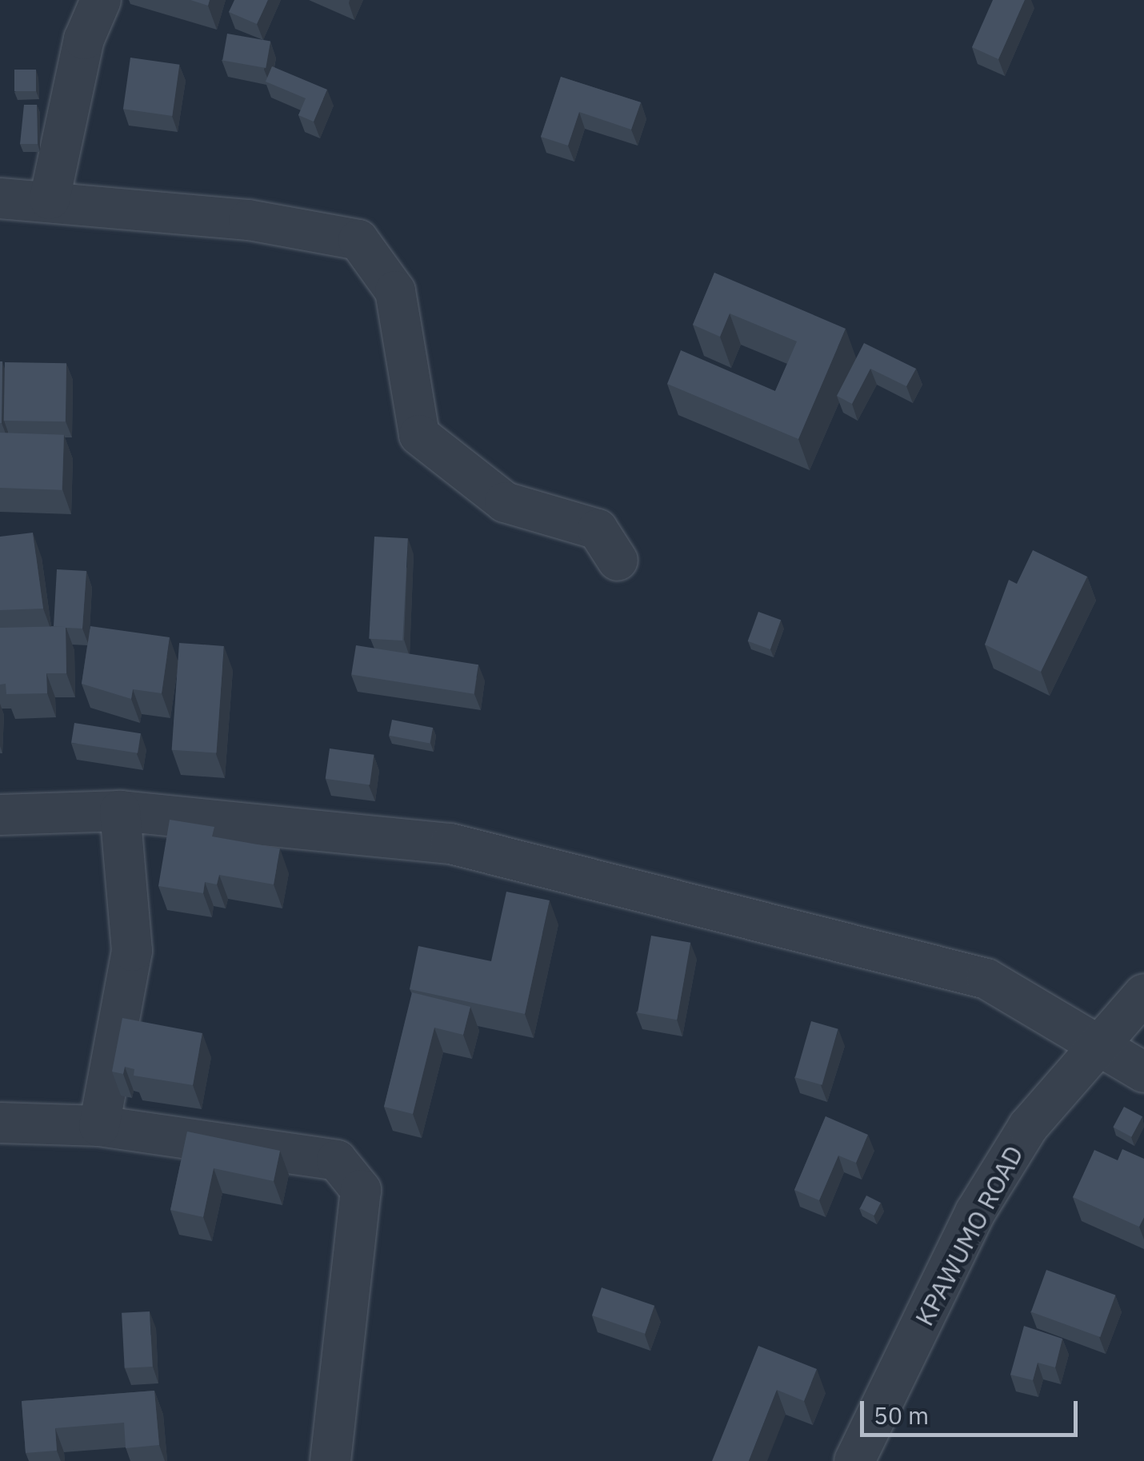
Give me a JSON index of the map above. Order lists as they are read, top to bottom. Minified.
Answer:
{"streets":{"street":["KPAWUMO ROAD"]},"scale_bar":"50 m"}
